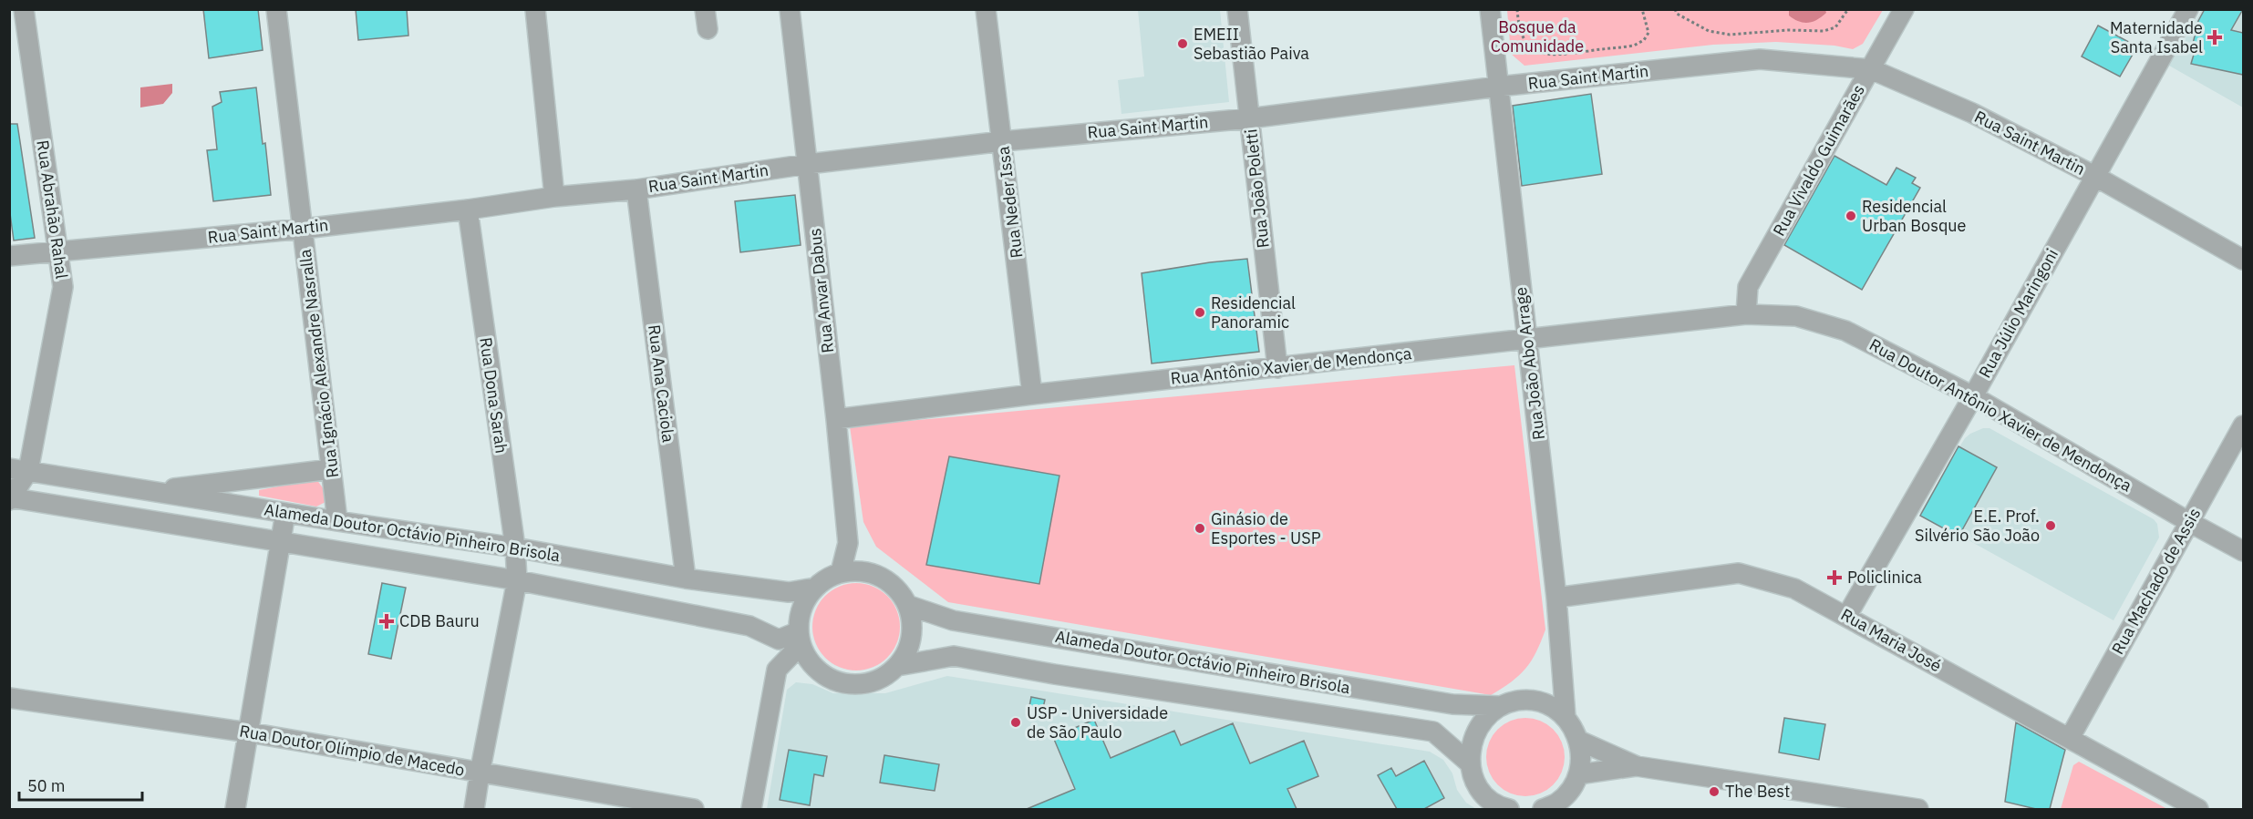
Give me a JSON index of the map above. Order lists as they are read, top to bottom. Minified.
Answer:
{"streets":{"street":["Rua Saint Martin","Rua Vivaldo Guimarães","Rua João Poletti","Rua Neder Issa","Rua Abrahão Rahal","Rua Anvar Dabus","Rua Júlio Maringoni","Rua Ignácio Alexandre Nasralla","Rua João Abo Arrage","Rua Antônio Xavier de Mendonça","Rua Ana Caciola","Rua Dona Sarah","Rua Doutor Antônio Xavier de Mendonça","Alameda Doutor Octávio Pinheiro Brisola","Rua Machado de Assis","Rua Maria José","Rua Doutor Olímpio de Macedo"]},"crossings":[["Rua Saint Martin","Rua Vivaldo Guimarães"],["Rua Saint Martin","Rua João Poletti"],["Rua Saint Martin","Rua Neder Issa"],["Rua Saint Martin","Rua Abrahão Rahal"],["Rua Saint Martin","Rua Anvar Dabus"],["Rua Saint Martin","Rua Júlio Maringoni"],["Rua Saint Martin","Rua Ignácio Alexandre Nasralla"],["Rua Saint Martin","Rua João Abo Arrage"],["Rua Saint Martin","Rua Ana Caciola"],["Rua Saint Martin","Rua Dona Sarah"],["Rua Vivaldo Guimarães","Rua Antônio Xavier de Mendonça"],["Rua Vivaldo Guimarães","Rua Doutor Antônio Xavier de Mendonça"],["Rua João Poletti","Rua Antônio Xavier de Mendonça"],["Rua Neder Issa","Rua Antônio Xavier de Mendonça"],["Rua Abrahão Rahal","Alameda Doutor Octávio Pinheiro Brisola"],["Rua Anvar Dabus","Rua Antônio Xavier de Mendonça"],["Rua Anvar Dabus","Alameda Doutor Octávio Pinheiro Brisola"],["Rua Júlio Maringoni","Rua Doutor Antônio Xavier de Mendonça"],["Rua Júlio Maringoni","Rua Maria José"],["Rua Ignácio Alexandre Nasralla","Alameda Doutor Octávio Pinheiro Brisola"],["Rua João Abo Arrage","Rua Antônio Xavier de Mendonça"],["Rua João Abo Arrage","Alameda Doutor Octávio Pinheiro Brisola"],["Rua João Abo Arrage","Rua Maria José"],["Rua Antônio Xavier de Mendonça","Rua Doutor Antônio Xavier de Mendonça"],["Rua Ana Caciola","Alameda Doutor Octávio Pinheiro Brisola"],["Rua Dona Sarah","Alameda Doutor Octávio Pinheiro Brisola"],["Rua Dona Sarah","Rua Doutor Olímpio de Macedo"],["Rua Doutor Antônio Xavier de Mendonça","Rua Machado de Assis"],["Rua Machado de Assis","Rua Maria José"]],"parks":["Bosque da Comunidade"],"places":{"health":["Maternidade Santa Isabel","Policlinica","CDB Bauru"],"other":["EMEII Sebastião Paiva","Residencial Urban Bosque","Residencial Panoramic","E.E. Prof. Silvério São João","Ginásio de Esportes - USP","USP - Universidade de São Paulo","The Best"]},"scale_bar":"50 m"}
